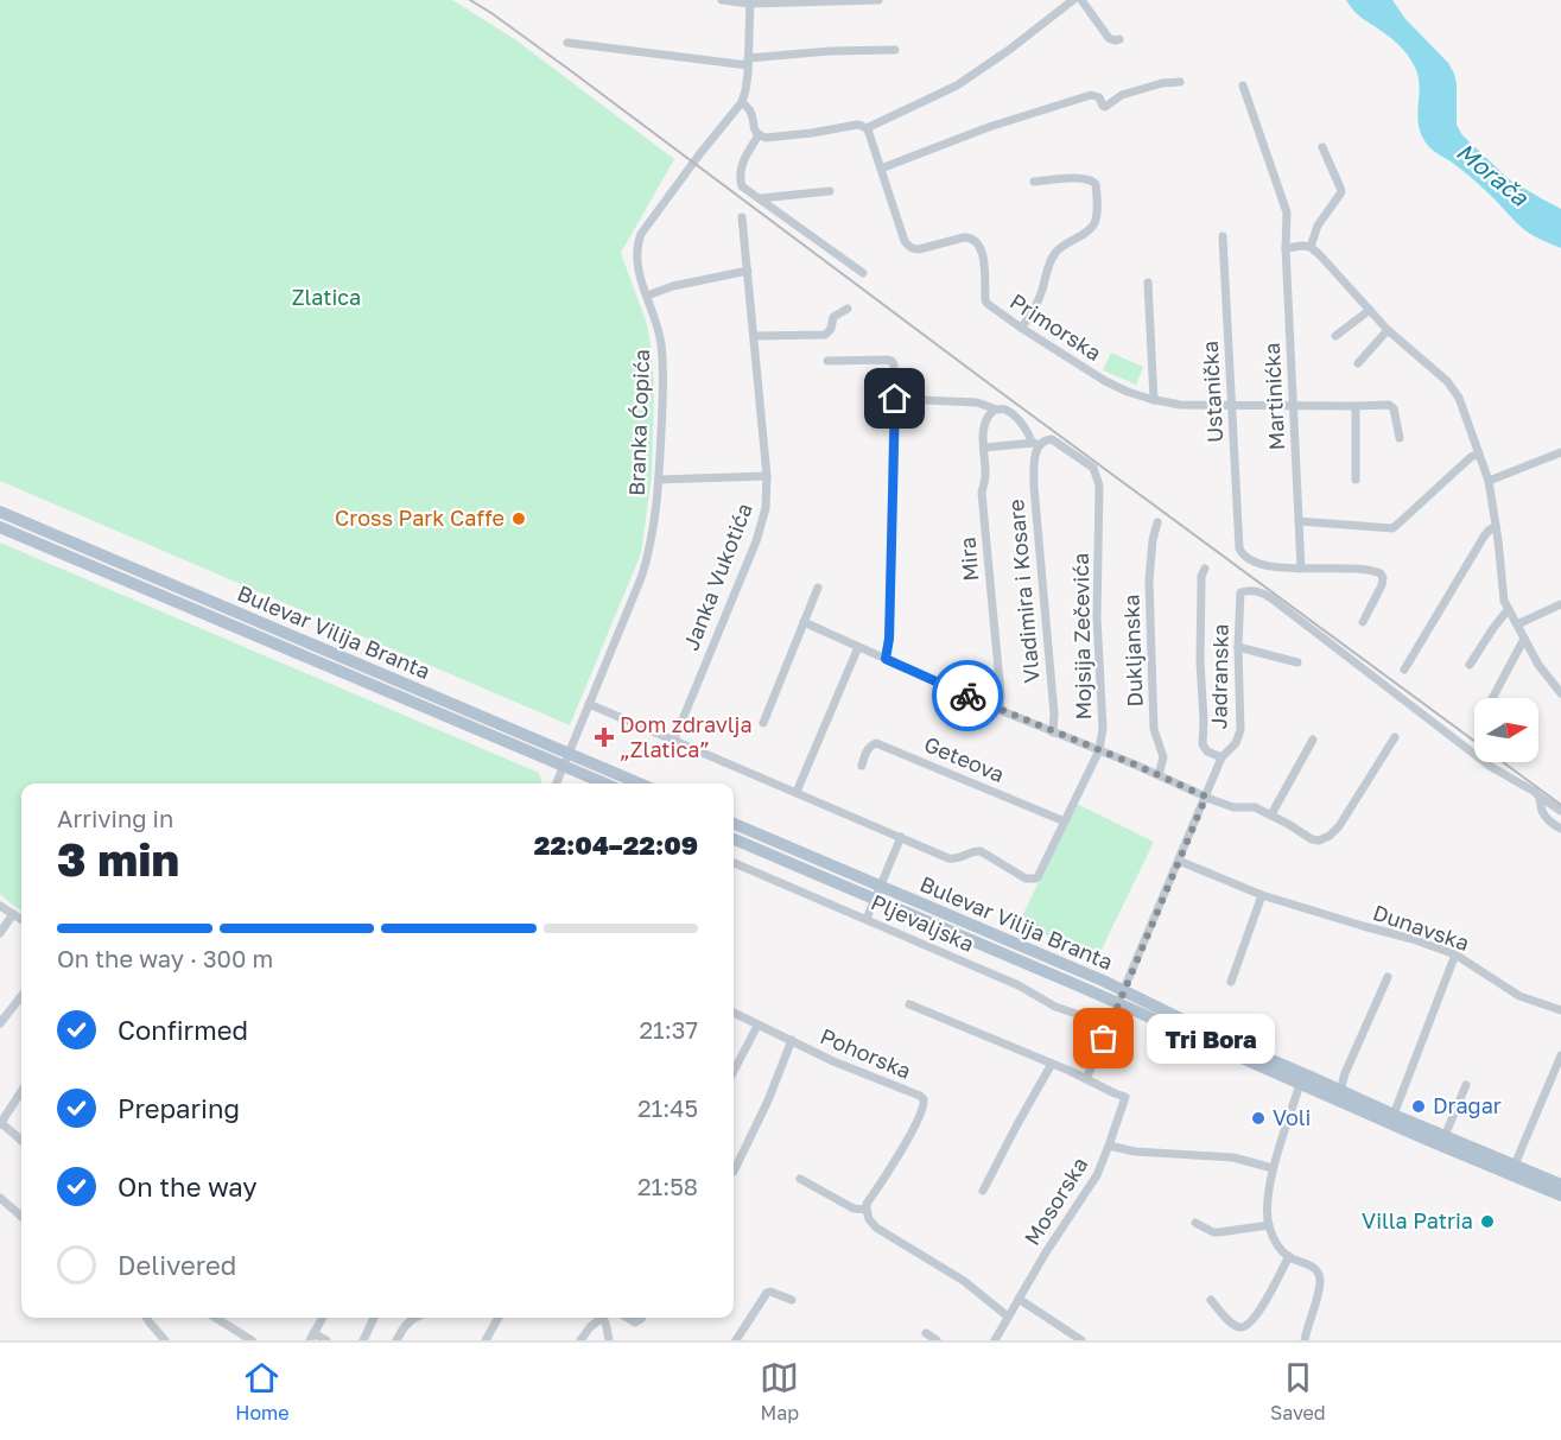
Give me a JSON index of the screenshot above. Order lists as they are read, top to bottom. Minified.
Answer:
{"streets":{"main road":["Bulevar Vilija Branta"],"street":["Primorska","Ustanička","Martinićka","Branka Ćopića","Mira","Janka Vukotića","Vladimira i Kosare","Mojsija Zečevića","Dukljanska","Jadranska","Geteova","Pljevaljska","Dunavska","Pohorska","Mosorska"]},"crossings":[["Primorska","Ustanička"],["Primorska","Martinićka"],["Ustanička","Martinićka"],["Branka Ćopića","Bulevar Vilija Branta"],["Vladimira i Kosare","Mojsija Zečevića"],["Bulevar Vilija Branta","Jadranska"],["Mojsija Zečevića","Geteova"],["Jadranska","Dunavska"]],"water":["Morača"],"parks":["Zlatica"],"places":{"other":["Cross Park Caffe","Tri Bora","Dragar","Voli","Villa Patria"],"health":["Dom zdravlja „Zlatica”"]},"north":"right","page":{"heading":["3 min","Arriving in","22:04–22:09"],"bar":"On the way · 300 m","list":[["Confirmed","21:37"],["Preparing","21:45"],["On the way","21:58"],"Delivered"],"bubble":"Tri Bora","tabs":["Home","Map","Saved"]}}
